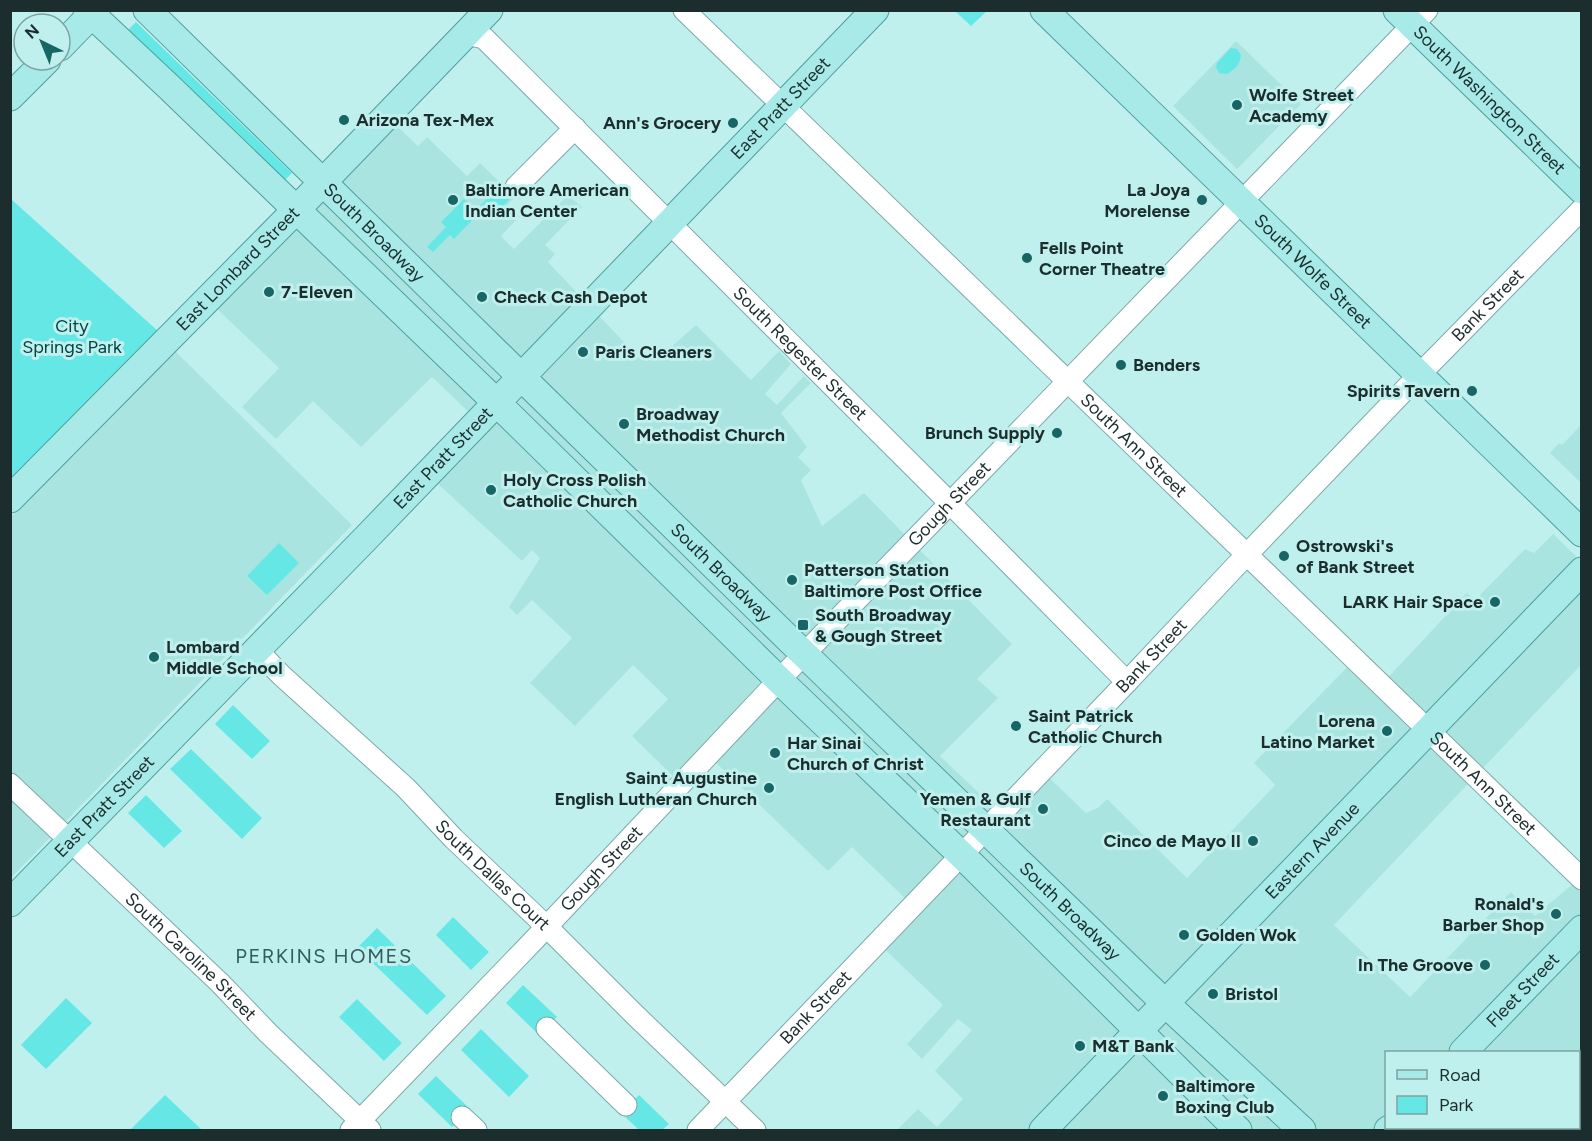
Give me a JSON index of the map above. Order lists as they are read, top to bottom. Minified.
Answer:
{"streets":{"main road":["South Washington Street","East Pratt Street","South Broadway","East Lombard Street","South Wolfe Street","Eastern Avenue","Fleet Street"],"street":["Bank Street","South Regester Street","South Ann Street","Gough Street","South Dallas Court","South Caroline Street"]},"crossings":[["South Washington Street","Gough Street"],["East Pratt Street","South Broadway"],["East Pratt Street","South Regester Street"],["East Pratt Street","South Ann Street"],["East Pratt Street","South Dallas Court"],["East Pratt Street","South Caroline Street"],["South Broadway","East Lombard Street"],["South Broadway","Bank Street"],["South Broadway","Gough Street"],["South Broadway","Eastern Avenue"],["East Lombard Street","South Regester Street"],["South Wolfe Street","Bank Street"],["South Wolfe Street","Gough Street"],["Bank Street","South Regester Street"],["Bank Street","South Ann Street"],["Bank Street","South Dallas Court"],["South Regester Street","Gough Street"],["South Ann Street","Gough Street"],["South Ann Street","Eastern Avenue"],["Gough Street","South Dallas Court"],["Gough Street","South Caroline Street"]],"districts":["PERKINS HOMES"],"parks":["City Springs Park"],"places":{"other":["Wolfe Street Academy","Arizona Tex-Mex","Ann's Grocery","Baltimore American Indian Center","La Joya Morelense","Fells Point Corner Theatre","7-Eleven","Check Cash Depot","Paris Cleaners","Benders","Spirits Tavern","Broadway Methodist Church","Brunch Supply","Holy Cross Polish Catholic Church","Ostrowski's of Bank Street","Patterson Station Baltimore Post Office","LARK Hair Space","Lombard Middle School","Saint Patrick Catholic Church","Lorena Latino Market","Har Sinai Church of Christ","Saint Augustine English Lutheran Church","Yemen & Gulf Restaurant","Cinco de Mayo II","Ronald's Barber Shop","Golden Wok","In The Groove","Bristol","M&T Bank","Baltimore Boxing Club"],"transit":["South Broadway & Gough Street"]},"legend":["Road","Park"],"north":"top left"}
